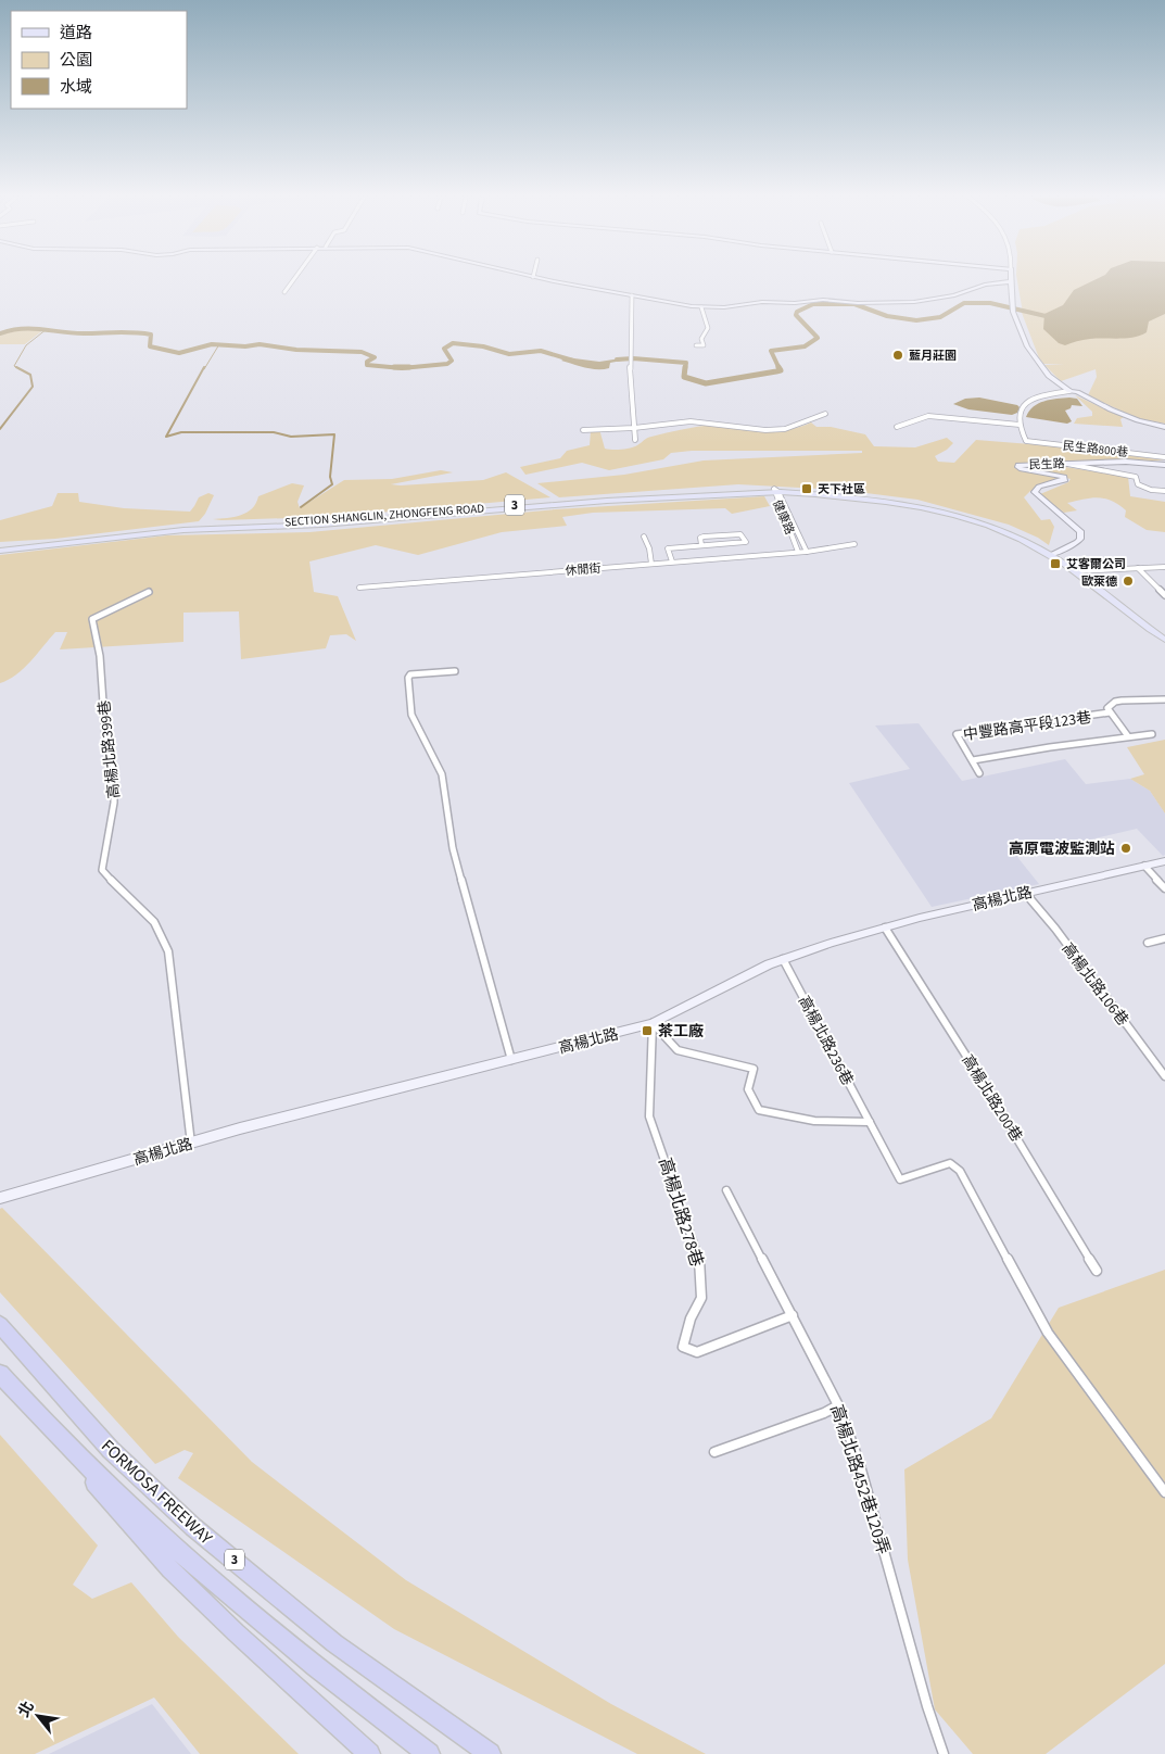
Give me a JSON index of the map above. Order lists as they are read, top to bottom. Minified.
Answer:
{"streets":{"highway":["3","FORMOSA FREEWAY"],"main road":["SECTION SHANGLIN, ZHONGFENG ROAD"],"street":["民生路800巷","民生路","健康路","休閒街","中豐路高平段123巷","高楊北路399巷","高楊北路","高楊北路106巷","高楊北路236巷","高楊北路200巷","高楊北路278巷","高楊北路452巷120弄"]},"crossings":[["民生路","3"],["民生路","SECTION SHANGLIN, ZHONGFENG ROAD"],["3","SECTION SHANGLIN, ZHONGFENG ROAD"],["SECTION SHANGLIN, ZHONGFENG ROAD","健康路"],["健康路","休閒街"],["高楊北路399巷","高楊北路"],["高楊北路","高楊北路106巷"],["高楊北路","高楊北路236巷"],["高楊北路","高楊北路200巷"],["高楊北路","高楊北路278巷"],["高楊北路278巷","高楊北路452巷120弄"]],"places":{"other":["藍月莊園","歐萊德","高原電波監測站"],"transit":["天下社區","艾客爾公司","茶工廠"]},"legend":["道路","公園","水域"],"north":"top left"}
